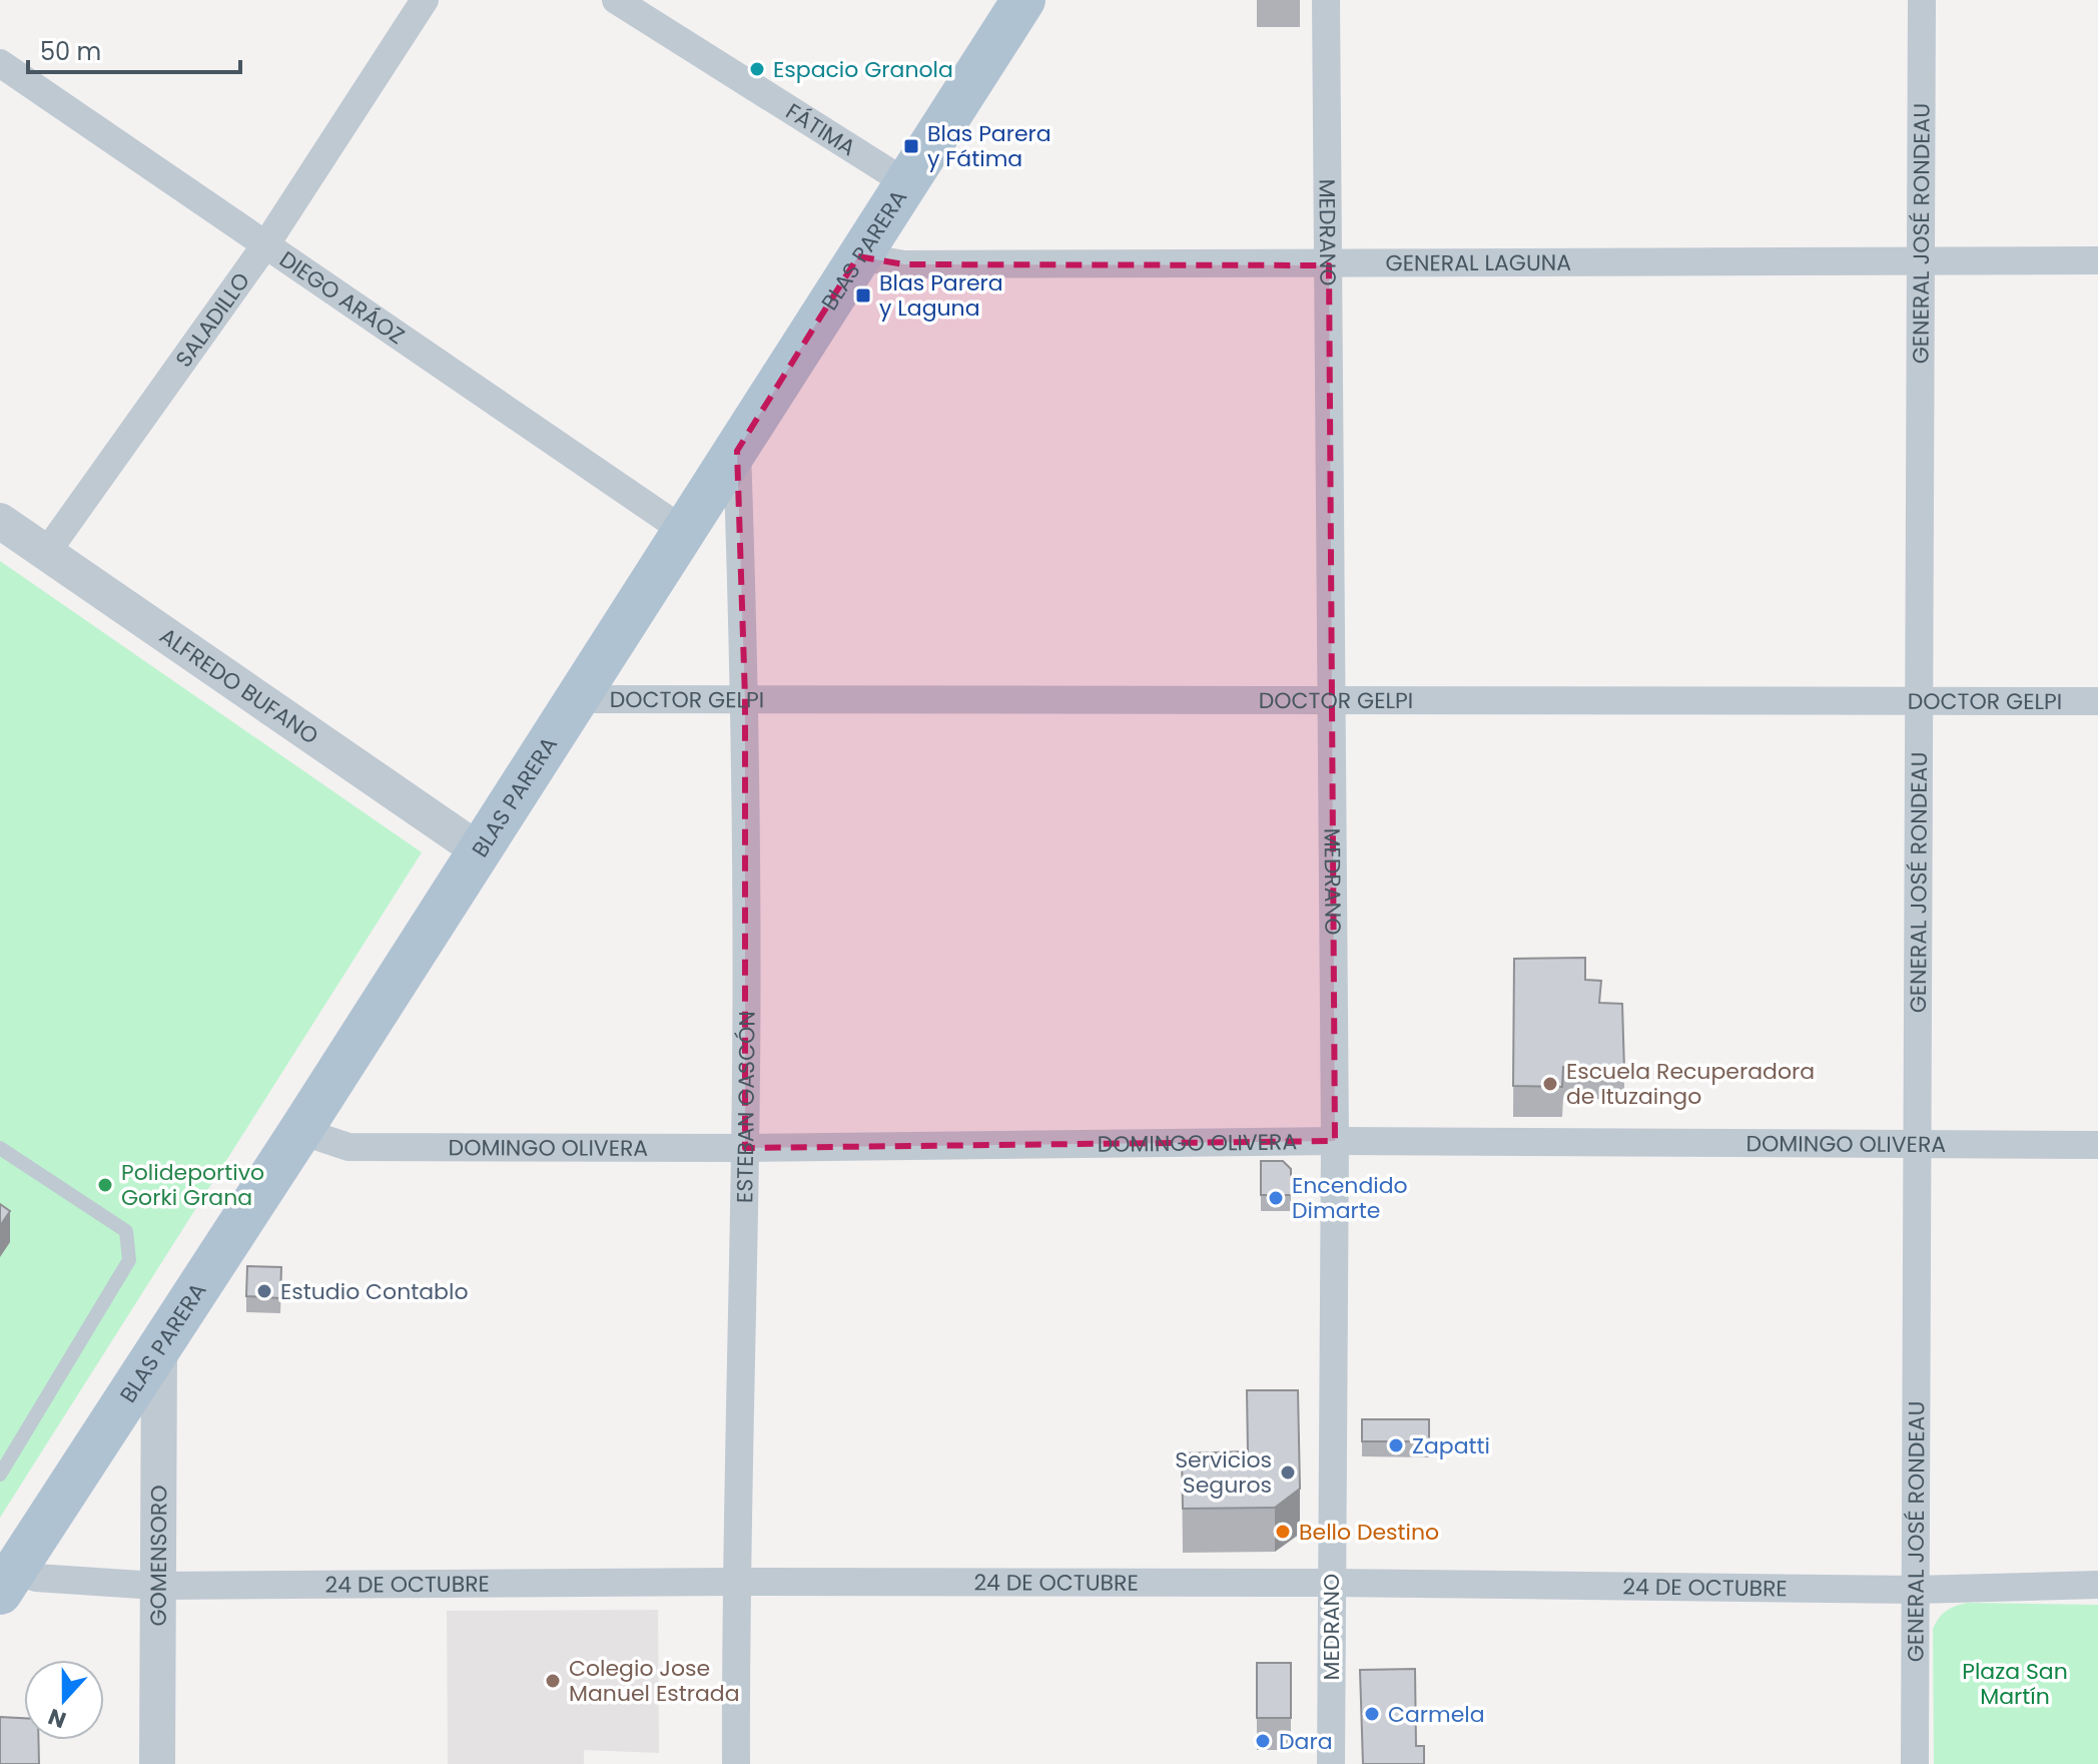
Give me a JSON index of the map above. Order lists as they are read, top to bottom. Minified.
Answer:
{"streets":{"main road":["BLAS PARERA"],"street":["FÁTIMA","MEDRANO","GENERAL JOSÉ RONDEAU","GENERAL LAGUNA","DIEGO ARÁOZ","SALADILLO","ALFREDO BUFANO","DOCTOR GELPI","ESTEBAN GASCÓN","DOMINGO OLIVERA","GOMENSORO","24 DE OCTUBRE"]},"crossings":[["FÁTIMA","BLAS PARERA"],["MEDRANO","GENERAL LAGUNA"],["MEDRANO","DOCTOR GELPI"],["MEDRANO","DOMINGO OLIVERA"],["MEDRANO","24 DE OCTUBRE"],["GENERAL JOSÉ RONDEAU","GENERAL LAGUNA"],["GENERAL JOSÉ RONDEAU","DOCTOR GELPI"],["GENERAL JOSÉ RONDEAU","DOMINGO OLIVERA"],["GENERAL JOSÉ RONDEAU","24 DE OCTUBRE"],["BLAS PARERA","GENERAL LAGUNA"],["BLAS PARERA","DIEGO ARÁOZ"],["BLAS PARERA","ALFREDO BUFANO"],["BLAS PARERA","DOCTOR GELPI"],["BLAS PARERA","ESTEBAN GASCÓN"],["BLAS PARERA","DOMINGO OLIVERA"],["BLAS PARERA","GOMENSORO"],["BLAS PARERA","24 DE OCTUBRE"],["DIEGO ARÁOZ","SALADILLO"],["SALADILLO","ALFREDO BUFANO"],["DOCTOR GELPI","ESTEBAN GASCÓN"],["ESTEBAN GASCÓN","DOMINGO OLIVERA"],["ESTEBAN GASCÓN","24 DE OCTUBRE"],["GOMENSORO","24 DE OCTUBRE"]],"parks":["Plaza San Martín"],"places":{"other":["Espacio Granola","Escuela Recuperadora de Ituzaingo","Polideportivo Gorki Grana","Encendido Dimarte","Estudio Contablo","Zapatti","Servicios Seguros","Bello Destino","Colegio Jose Manuel Estrada","Carmela","Dara"],"transit":["Blas Parera y Fátima","Blas Parera y Laguna"]},"scale_bar":"50 m","north":"bottom"}
